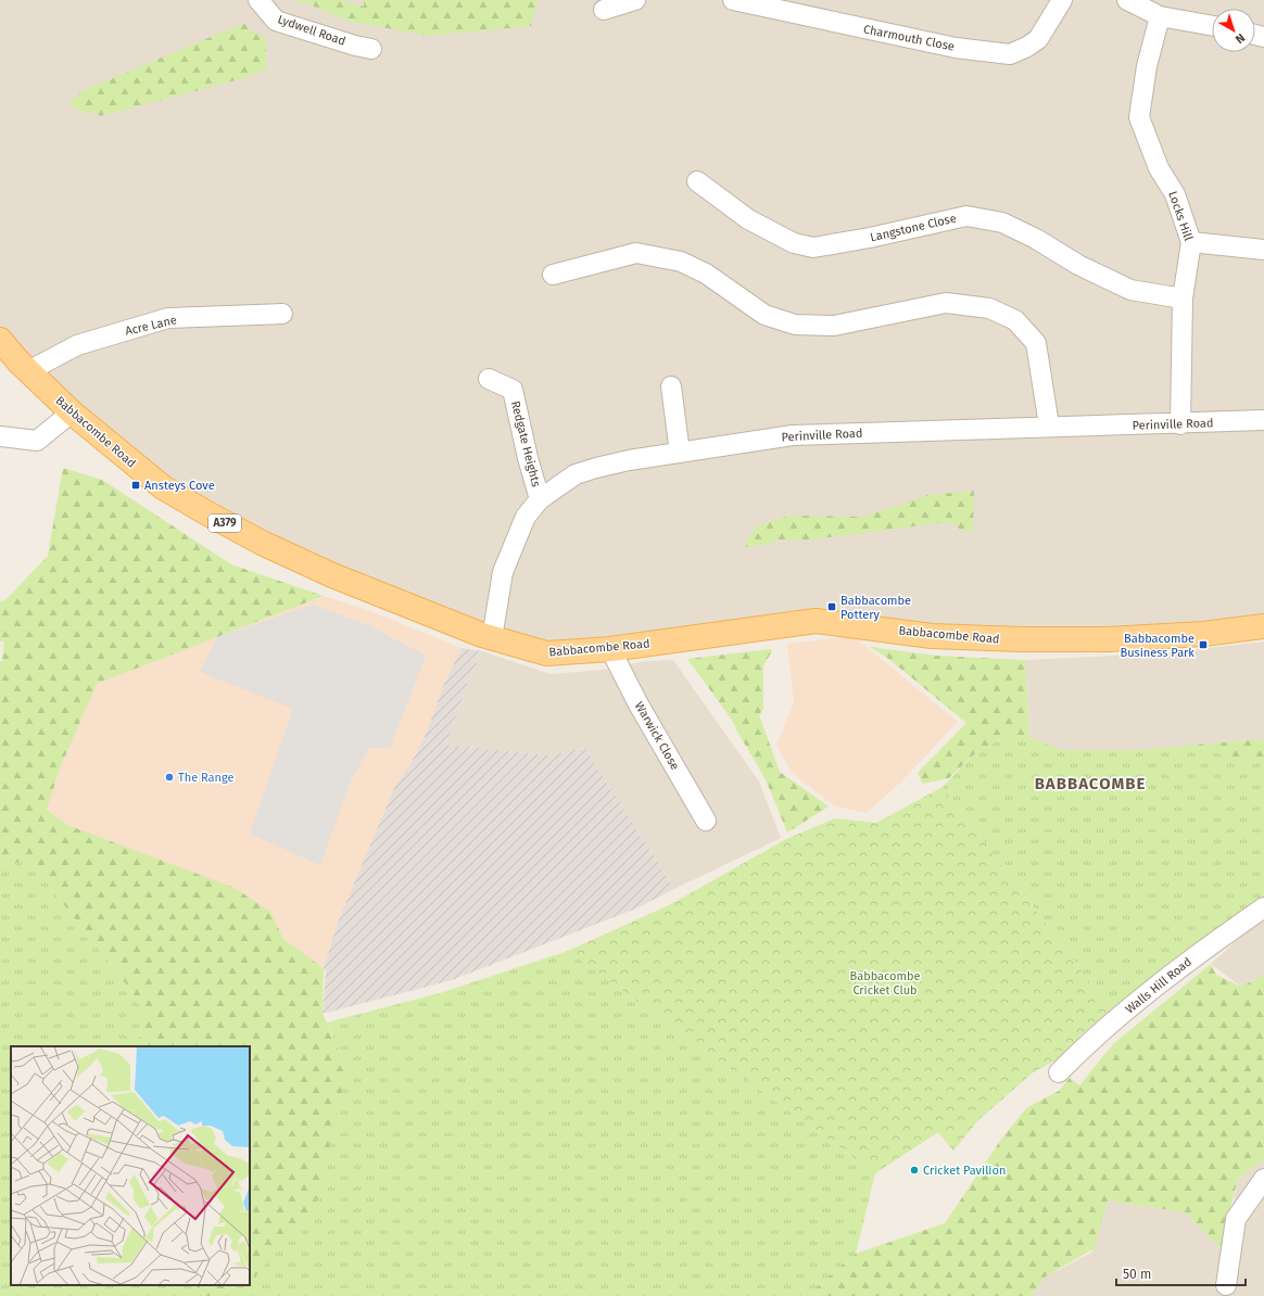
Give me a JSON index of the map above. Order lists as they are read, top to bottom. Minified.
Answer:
{"streets":{"main road":["Babbacombe Road","A379"],"street":["Lydwell Road","Charmouth Close","Locks Hill","Langstone Close","Acre Lane","Perinville Road","Redgate Heights","Warwick Close","Walls Hill Road"]},"crossings":[["Locks Hill","Langstone Close"],["Locks Hill","Perinville Road"],["Acre Lane","Babbacombe Road"],["Perinville Road","Babbacombe Road"],["Perinville Road","Redgate Heights"],["Babbacombe Road","Warwick Close"]],"districts":["BABBACOMBE"],"parks":["Babbacombe Cricket Club"],"places":{"transit":["Ansteys Cove","Babbacombe Pottery","Babbacombe Business Park"],"other":["The Range","Cricket Pavilion"]},"scale_bar":"50 m","north":"bottom right"}
